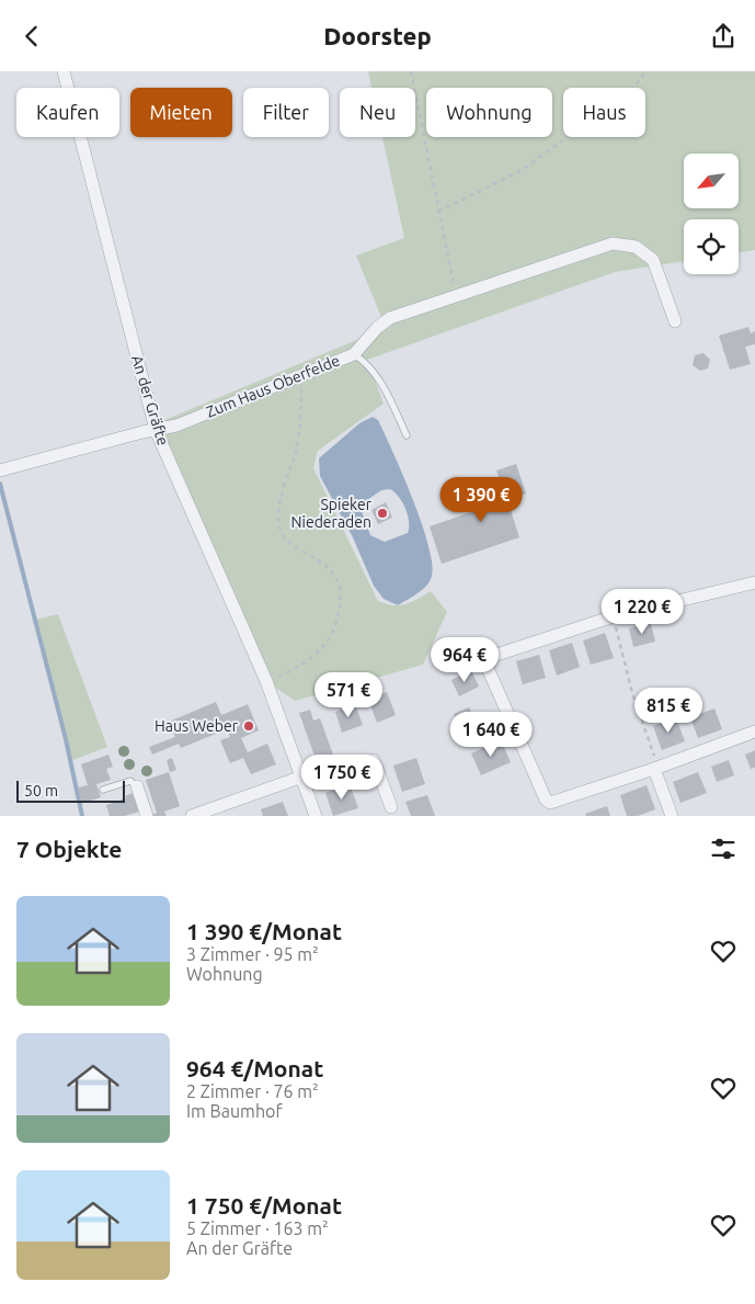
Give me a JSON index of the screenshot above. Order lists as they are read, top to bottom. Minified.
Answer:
{"streets":{"street":["Zum Haus Oberfelde","An der Gräfte"]},"crossings":[["Zum Haus Oberfelde","An der Gräfte"]],"places":["Spieker Niederaden","Haus Weber"],"scale_bar":"50 m","north":"bottom left","page":{"header":"Doorstep","chip":["Kaufen","Mieten","Filter","Neu","Wohnung","Haus"],"price":["1 390 €","1 220 €","964 €","571 €","815 €","1 640 €","1 750 €"],"scale":"50 m","heading":"7 Objekte","list":[{"name":"1 390 €/Monat","note":"3 Zimmer · 95 m² · Wohnung"},{"name":"964 €/Monat","note":"2 Zimmer · 76 m² · Im Baumhof"},{"name":"1 750 €/Monat","note":"5 Zimmer · 163 m² · An der Gräfte"}]}}
